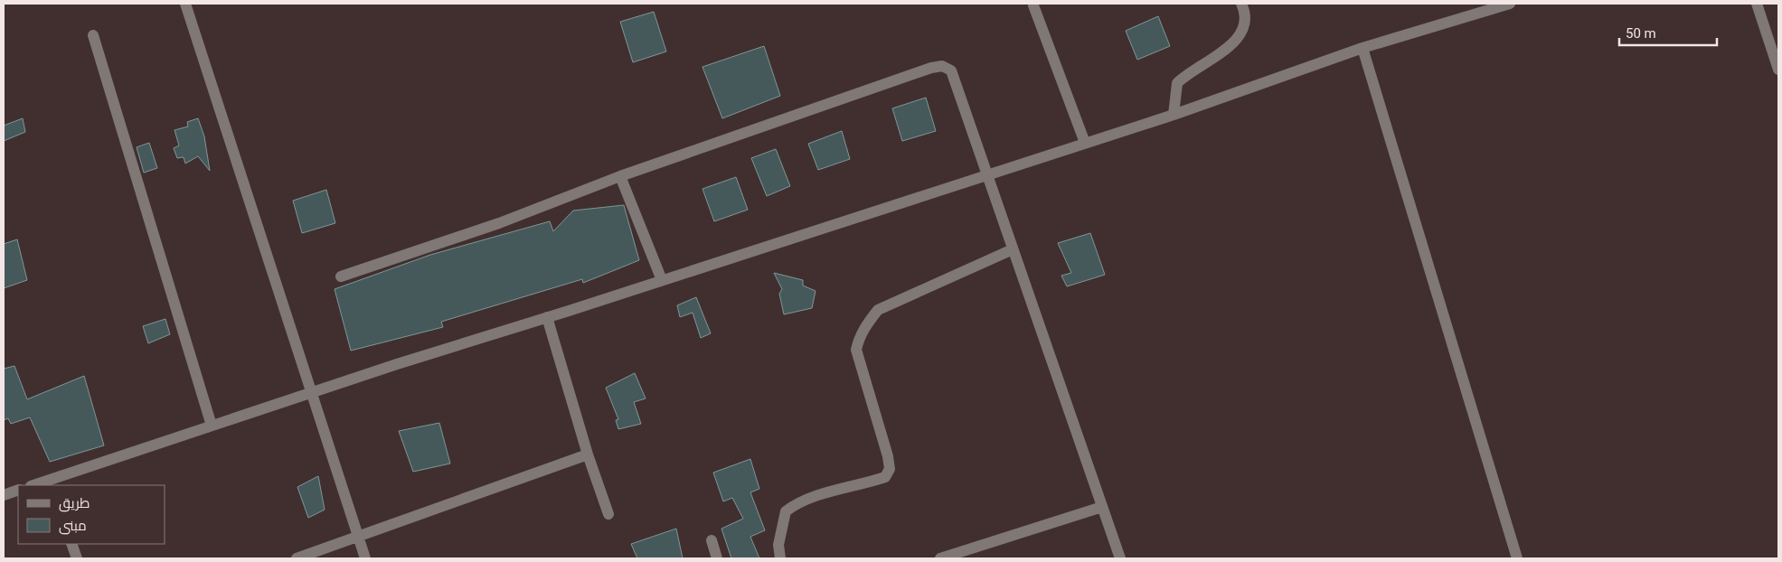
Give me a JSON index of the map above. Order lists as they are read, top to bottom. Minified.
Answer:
{"legend":["طريق","مبنى"],"scale_bar":"50 m"}
